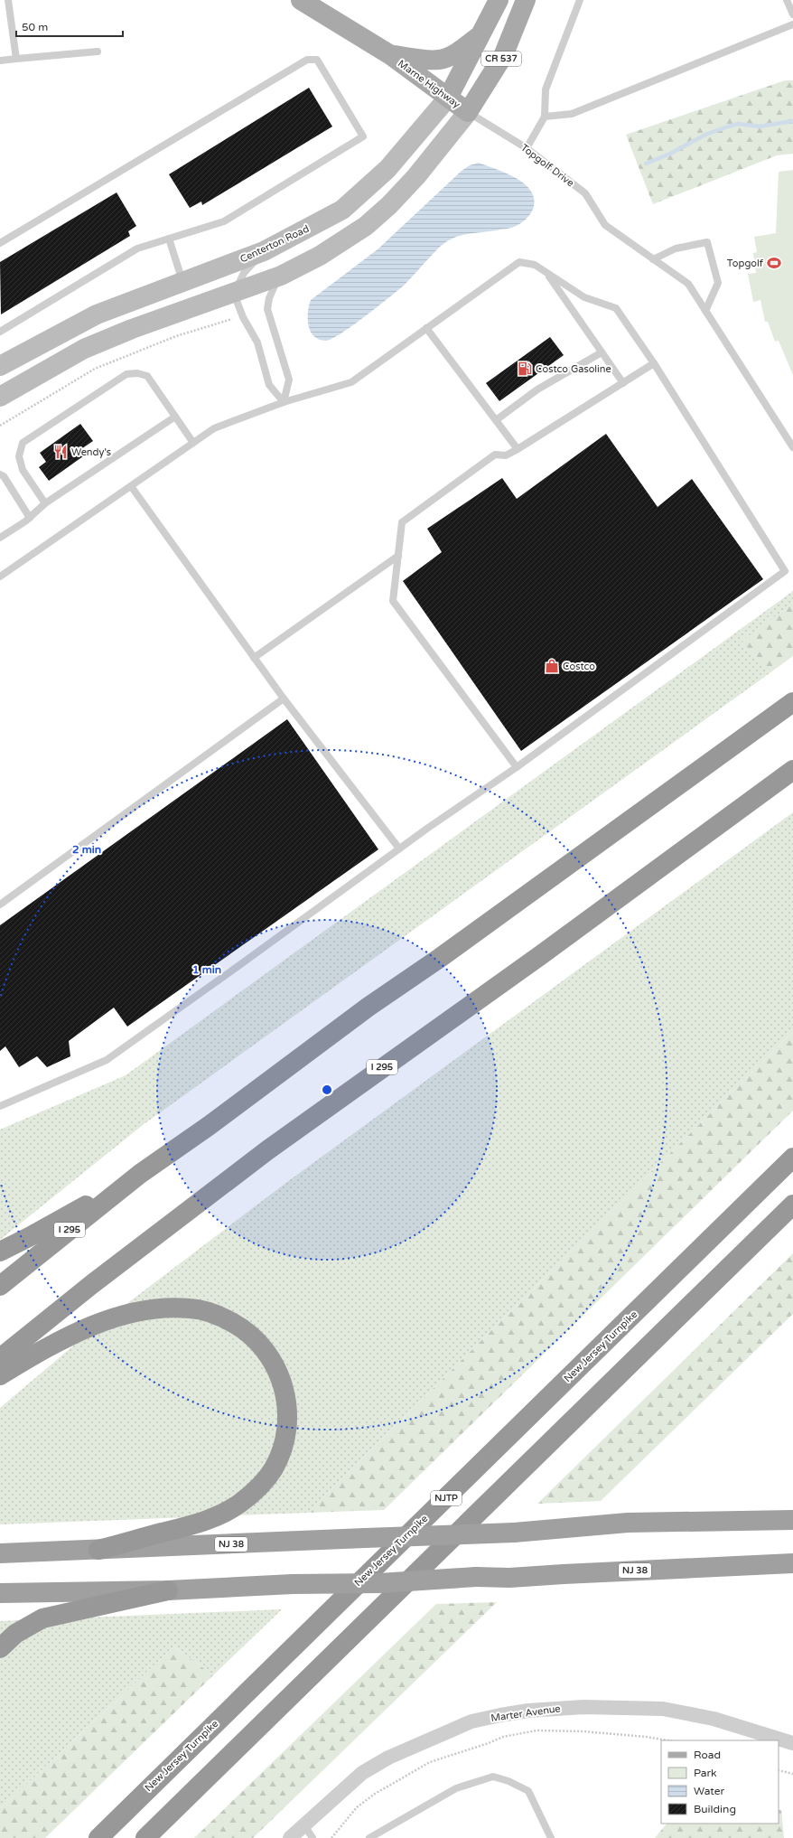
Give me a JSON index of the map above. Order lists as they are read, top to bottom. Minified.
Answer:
{"streets":{"highway":["I 295","New Jersey Turnpike","NJTP","NJ 38"],"main road":["CR 537","Marne Highway","Centerton Road"],"street":["Marter Avenue"],"lane":["Topgolf Drive"]},"crossings":[["CR 537","Marne Highway"],["CR 537","Centerton Road"],["Marne Highway","Topgolf Drive"],["Marne Highway","Centerton Road"]],"places":{"sports":["Topgolf"],"fuel station":["Costco Gasoline"],"restaurant":["Wendy's"],"shop":["Costco"]},"legend":["Road","Park","Water","Building"],"scale_bar":"50 m","rings":["2 min","1 min"]}
